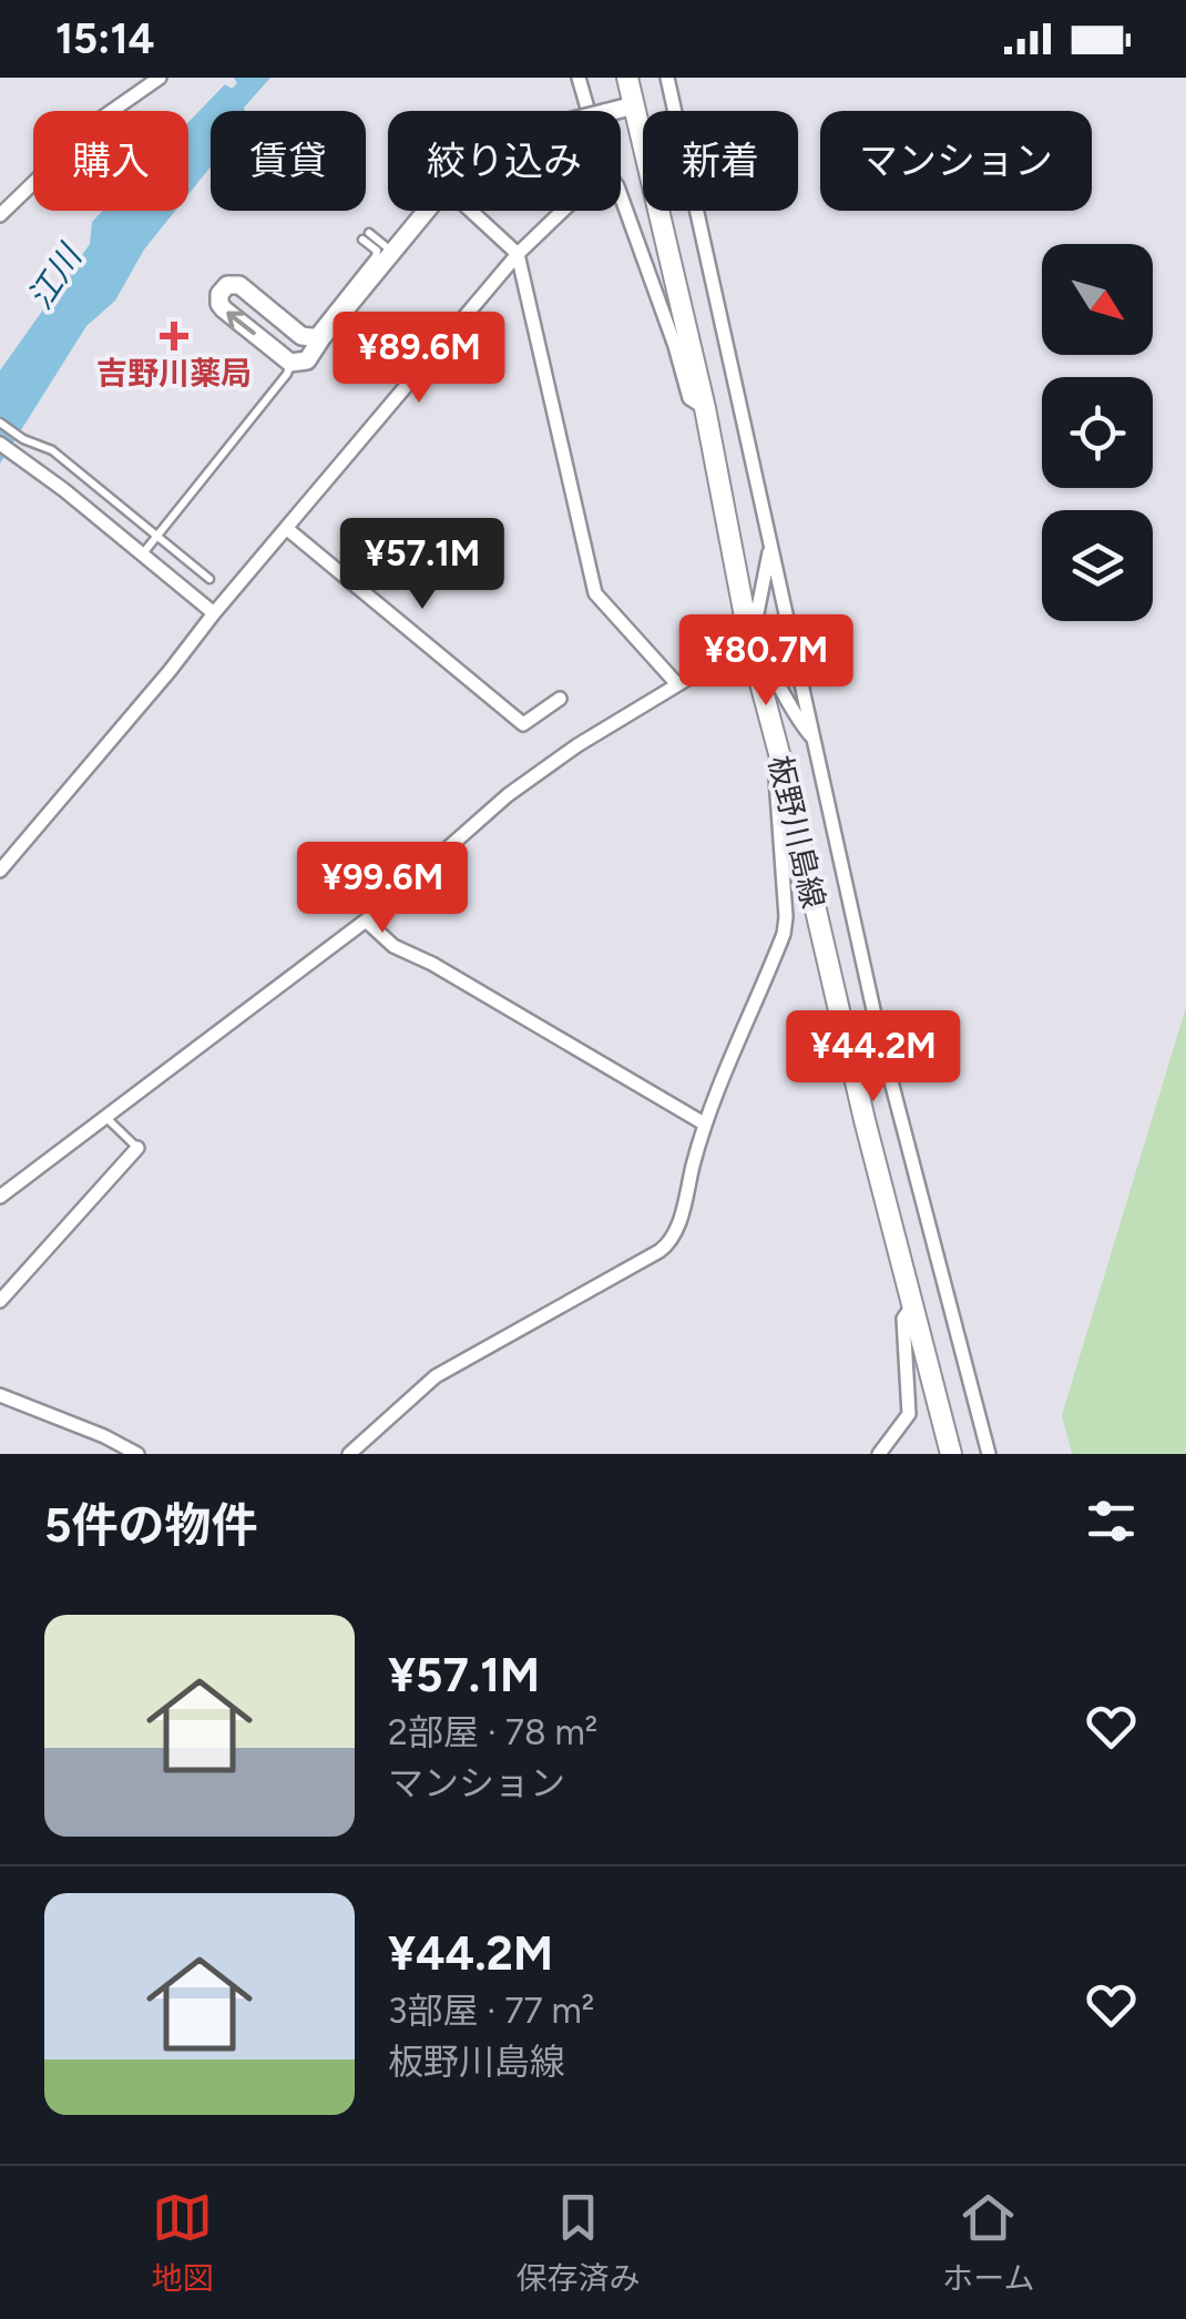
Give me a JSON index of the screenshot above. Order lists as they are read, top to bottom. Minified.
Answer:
{"streets":{"main road":["板野川島線"]},"water":["江川"],"places":{"health":["吉野川薬局"]},"north":"bottom right","page":{"status":"15:14","chip":["購入","賃貸","絞り込み","新着","マンション"],"price":["¥89.6M","¥57.1M","¥80.7M","¥99.6M","¥44.2M"],"heading":"5件の物件","list":[{"name":"¥57.1M","note":"2部屋 · 78 m² · マンション"},{"name":"¥44.2M","note":"3部屋 · 77 m² · 板野川島線"}],"tabs":["地図","保存済み","ホーム"]}}
